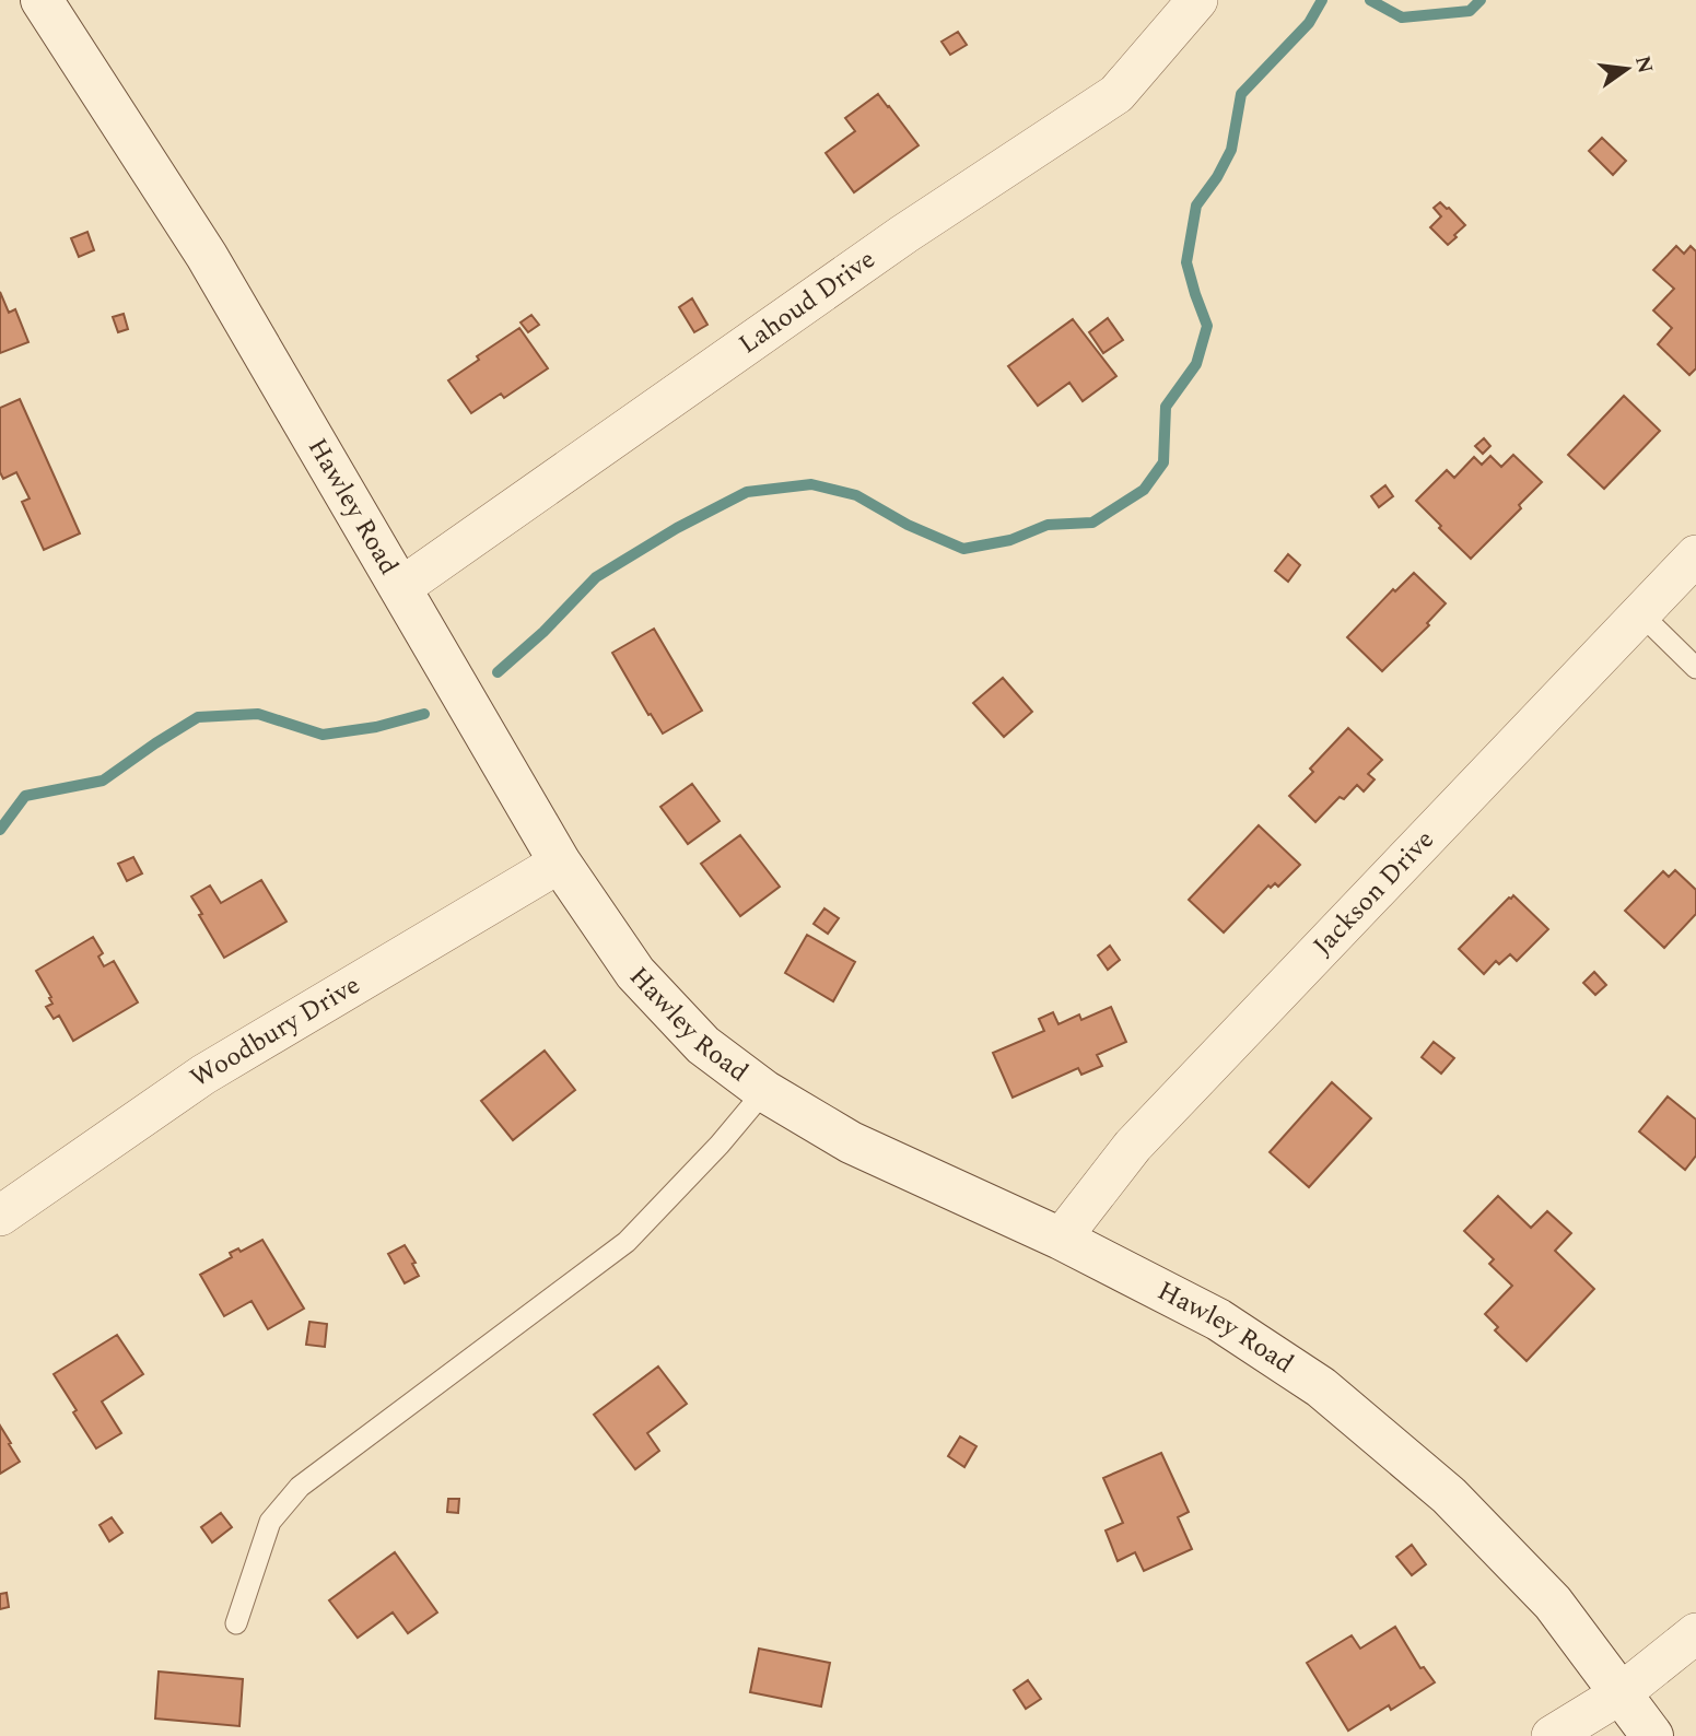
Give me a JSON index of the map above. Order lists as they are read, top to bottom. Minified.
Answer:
{"streets":{"street":["Lahoud Drive","Hawley Road","Jackson Drive","Woodbury Drive"]},"crossings":[["Lahoud Drive","Hawley Road"],["Hawley Road","Jackson Drive"],["Hawley Road","Woodbury Drive"]],"north":"right"}
